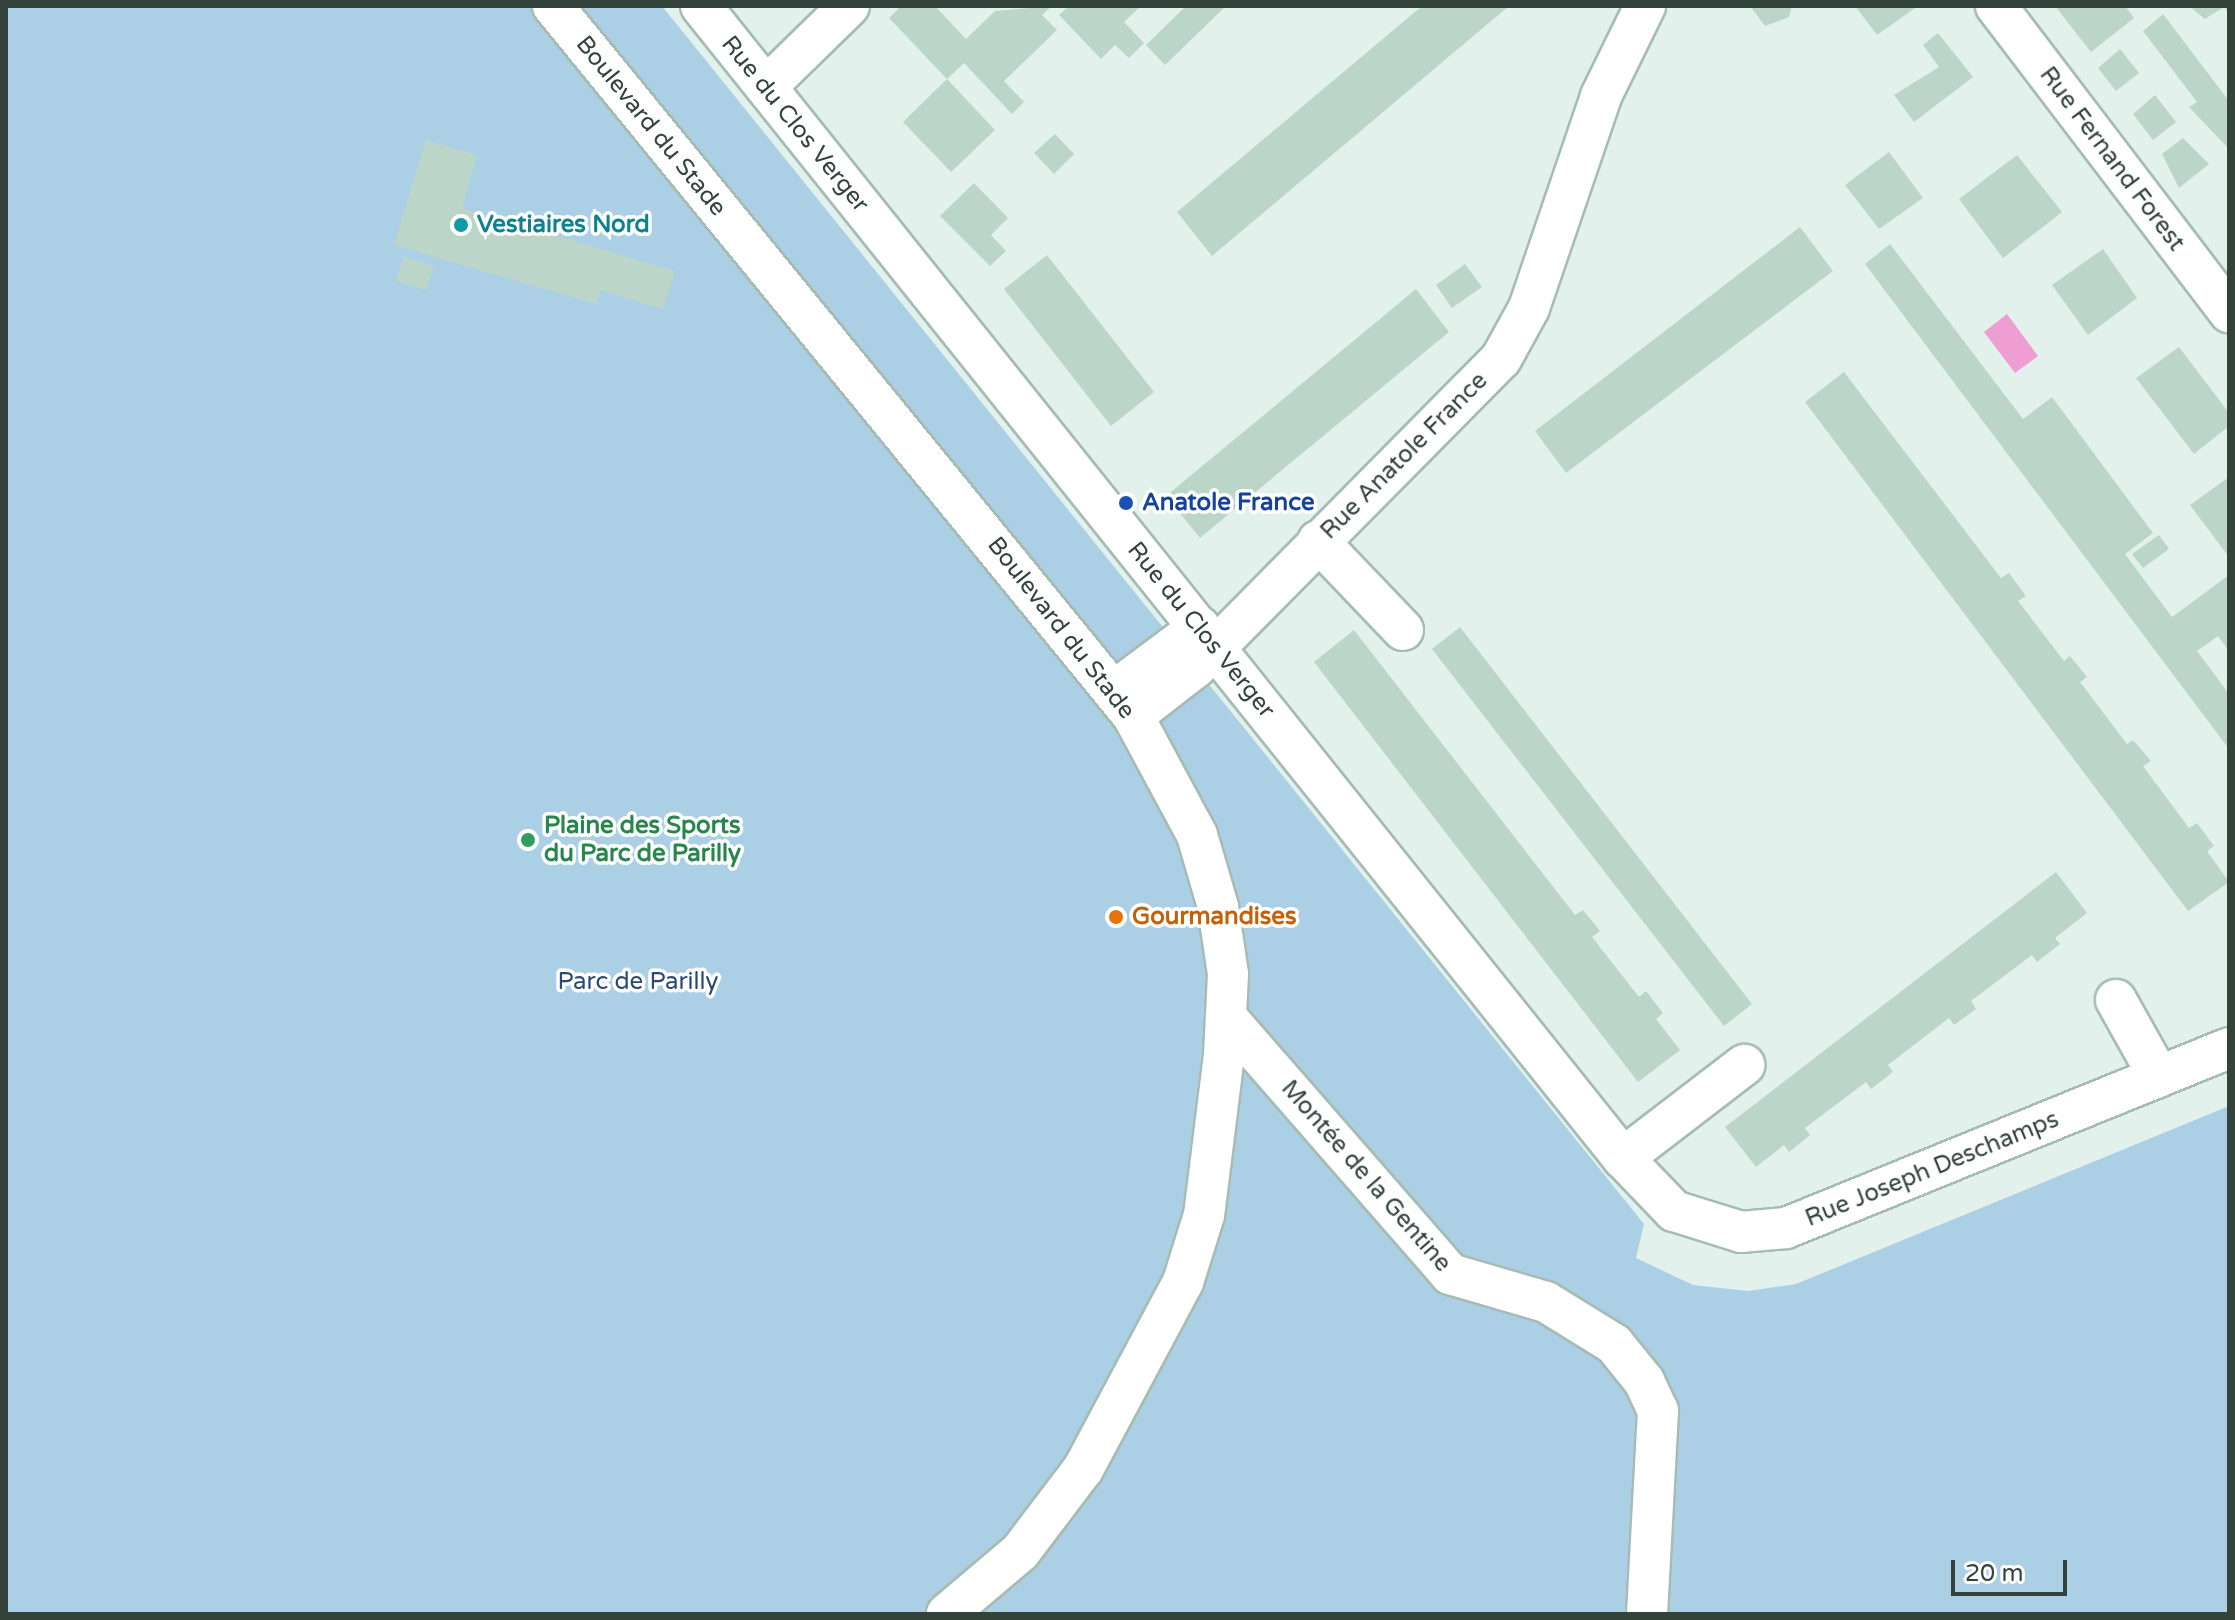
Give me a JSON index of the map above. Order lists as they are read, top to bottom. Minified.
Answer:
{"streets":{"street":["Rue du Clos Verger","Boulevard du Stade","Rue Fernand Forest","Rue Anatole France","Rue Joseph Deschamps","Montée de la Gentine"]},"crossings":[["Rue du Clos Verger","Rue Anatole France"],["Rue du Clos Verger","Rue Joseph Deschamps"],["Boulevard du Stade","Rue Anatole France"],["Boulevard du Stade","Montée de la Gentine"]],"parks":["Parc de Parilly"],"places":["Vestiaires Nord","Anatole France","Plaine des Sports du Parc de Parilly","Gourmandises"],"scale_bar":"20 m"}
